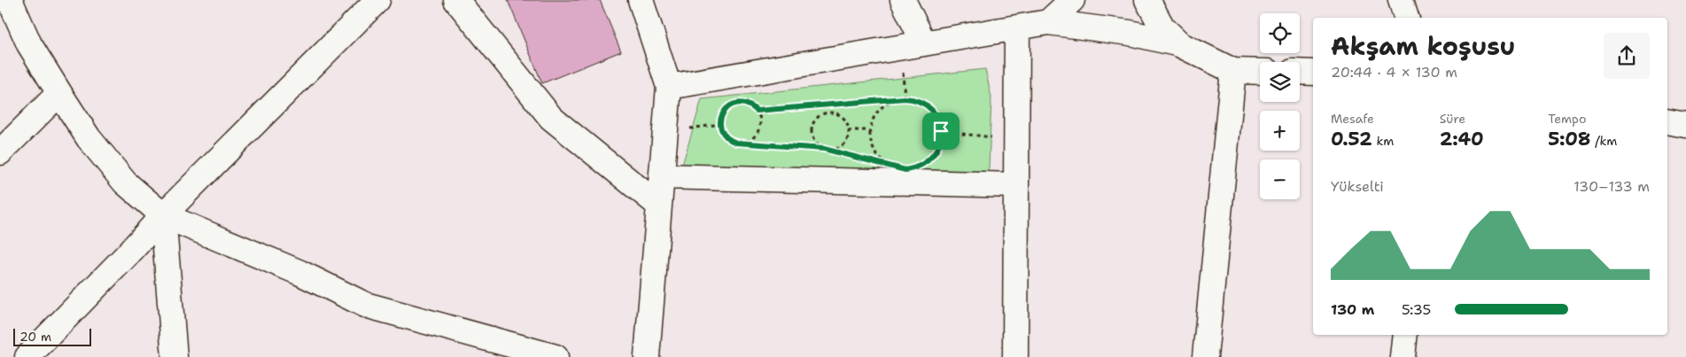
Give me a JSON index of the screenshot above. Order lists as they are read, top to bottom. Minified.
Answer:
{"scale_bar":"20 m","page":{"map_buttons":["+","−"],"heading":["Akşam koşusu","20:44 · 4 × 130 m"],"stats":[["Mesafe","0.52 km"],["Süre","2:40"],["Tempo","5:08 /km"]],"chart":["Yükselti","130–133 m"],"list":[{"name":"130 m","note":"5:35"}],"scale":"20 m"}}
